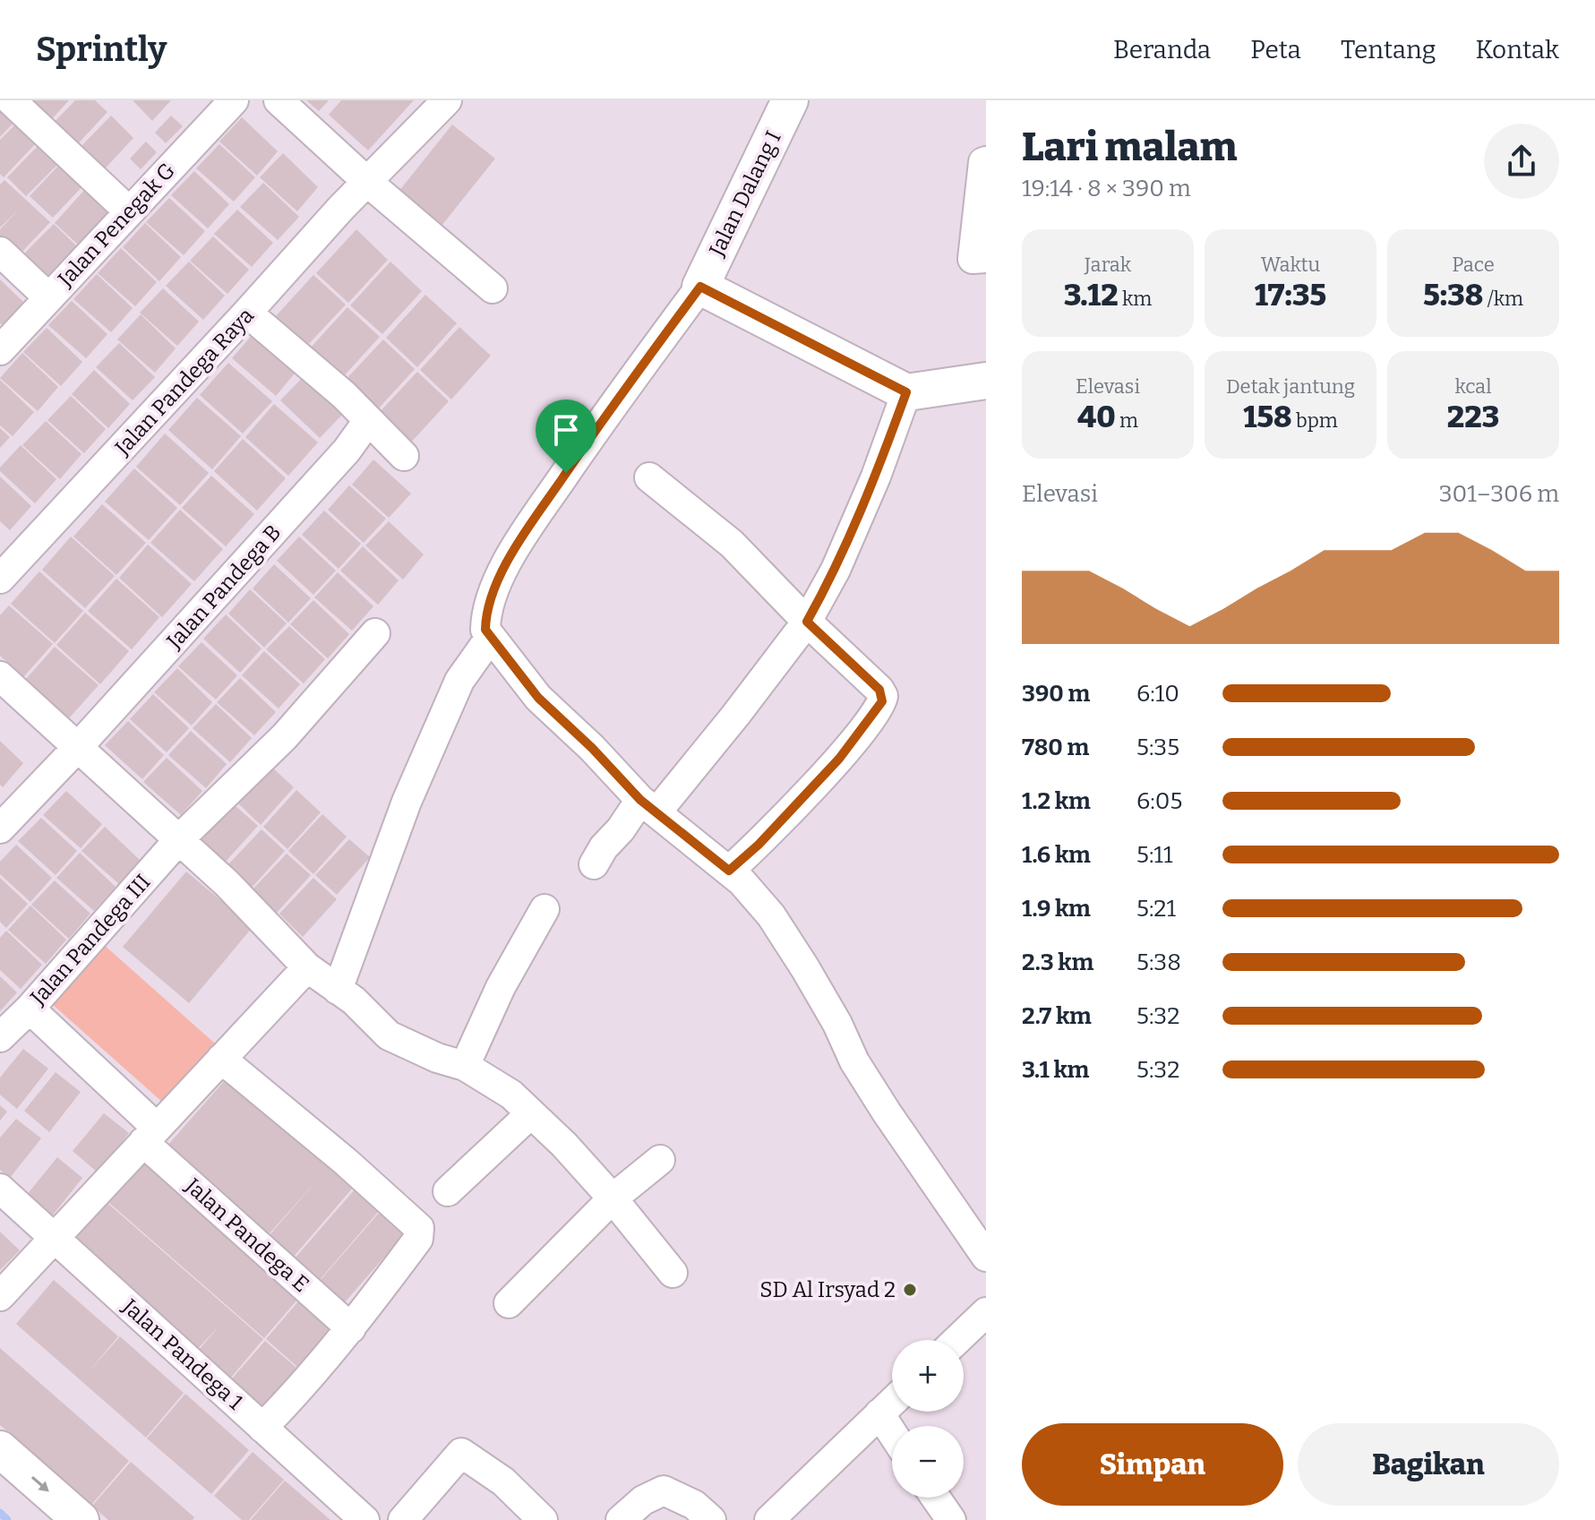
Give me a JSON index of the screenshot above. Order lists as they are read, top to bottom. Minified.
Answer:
{"streets":{"street":["Jalan Dalang I","Jalan Penegak G","Jalan Pandega Raya","Jalan Pandega B","Jalan Pandega III","Jalan Pandega E","Jalan Pandega 1"]},"crossings":[["Jalan Pandega III","Jalan Pandega E"]],"places":["SD Al Irsyad 2"],"page":{"header":"Sprintly","nav":["Beranda","Peta","Tentang","Kontak"],"heading":["Lari malam","19:14 · 8 × 390 m"],"stats":[["Jarak","3.12 km"],["Waktu","17:35"],["Pace","5:38 /km"],["Elevasi","40 m"],["Detak jantung","158 bpm"],["kcal","223"]],"chart":["Elevasi","301–306 m"],"list":[{"name":"390 m","note":"6:10"},{"name":"780 m","note":"5:35"},{"name":"1.2 km","note":"6:05"},{"name":"1.6 km","note":"5:11"},{"name":"1.9 km","note":"5:21"},{"name":"2.3 km","note":"5:38"},{"name":"2.7 km","note":"5:32"},{"name":"3.1 km","note":"5:32"}],"map_buttons":["+","−"],"buttons":["Simpan","Bagikan"]}}
